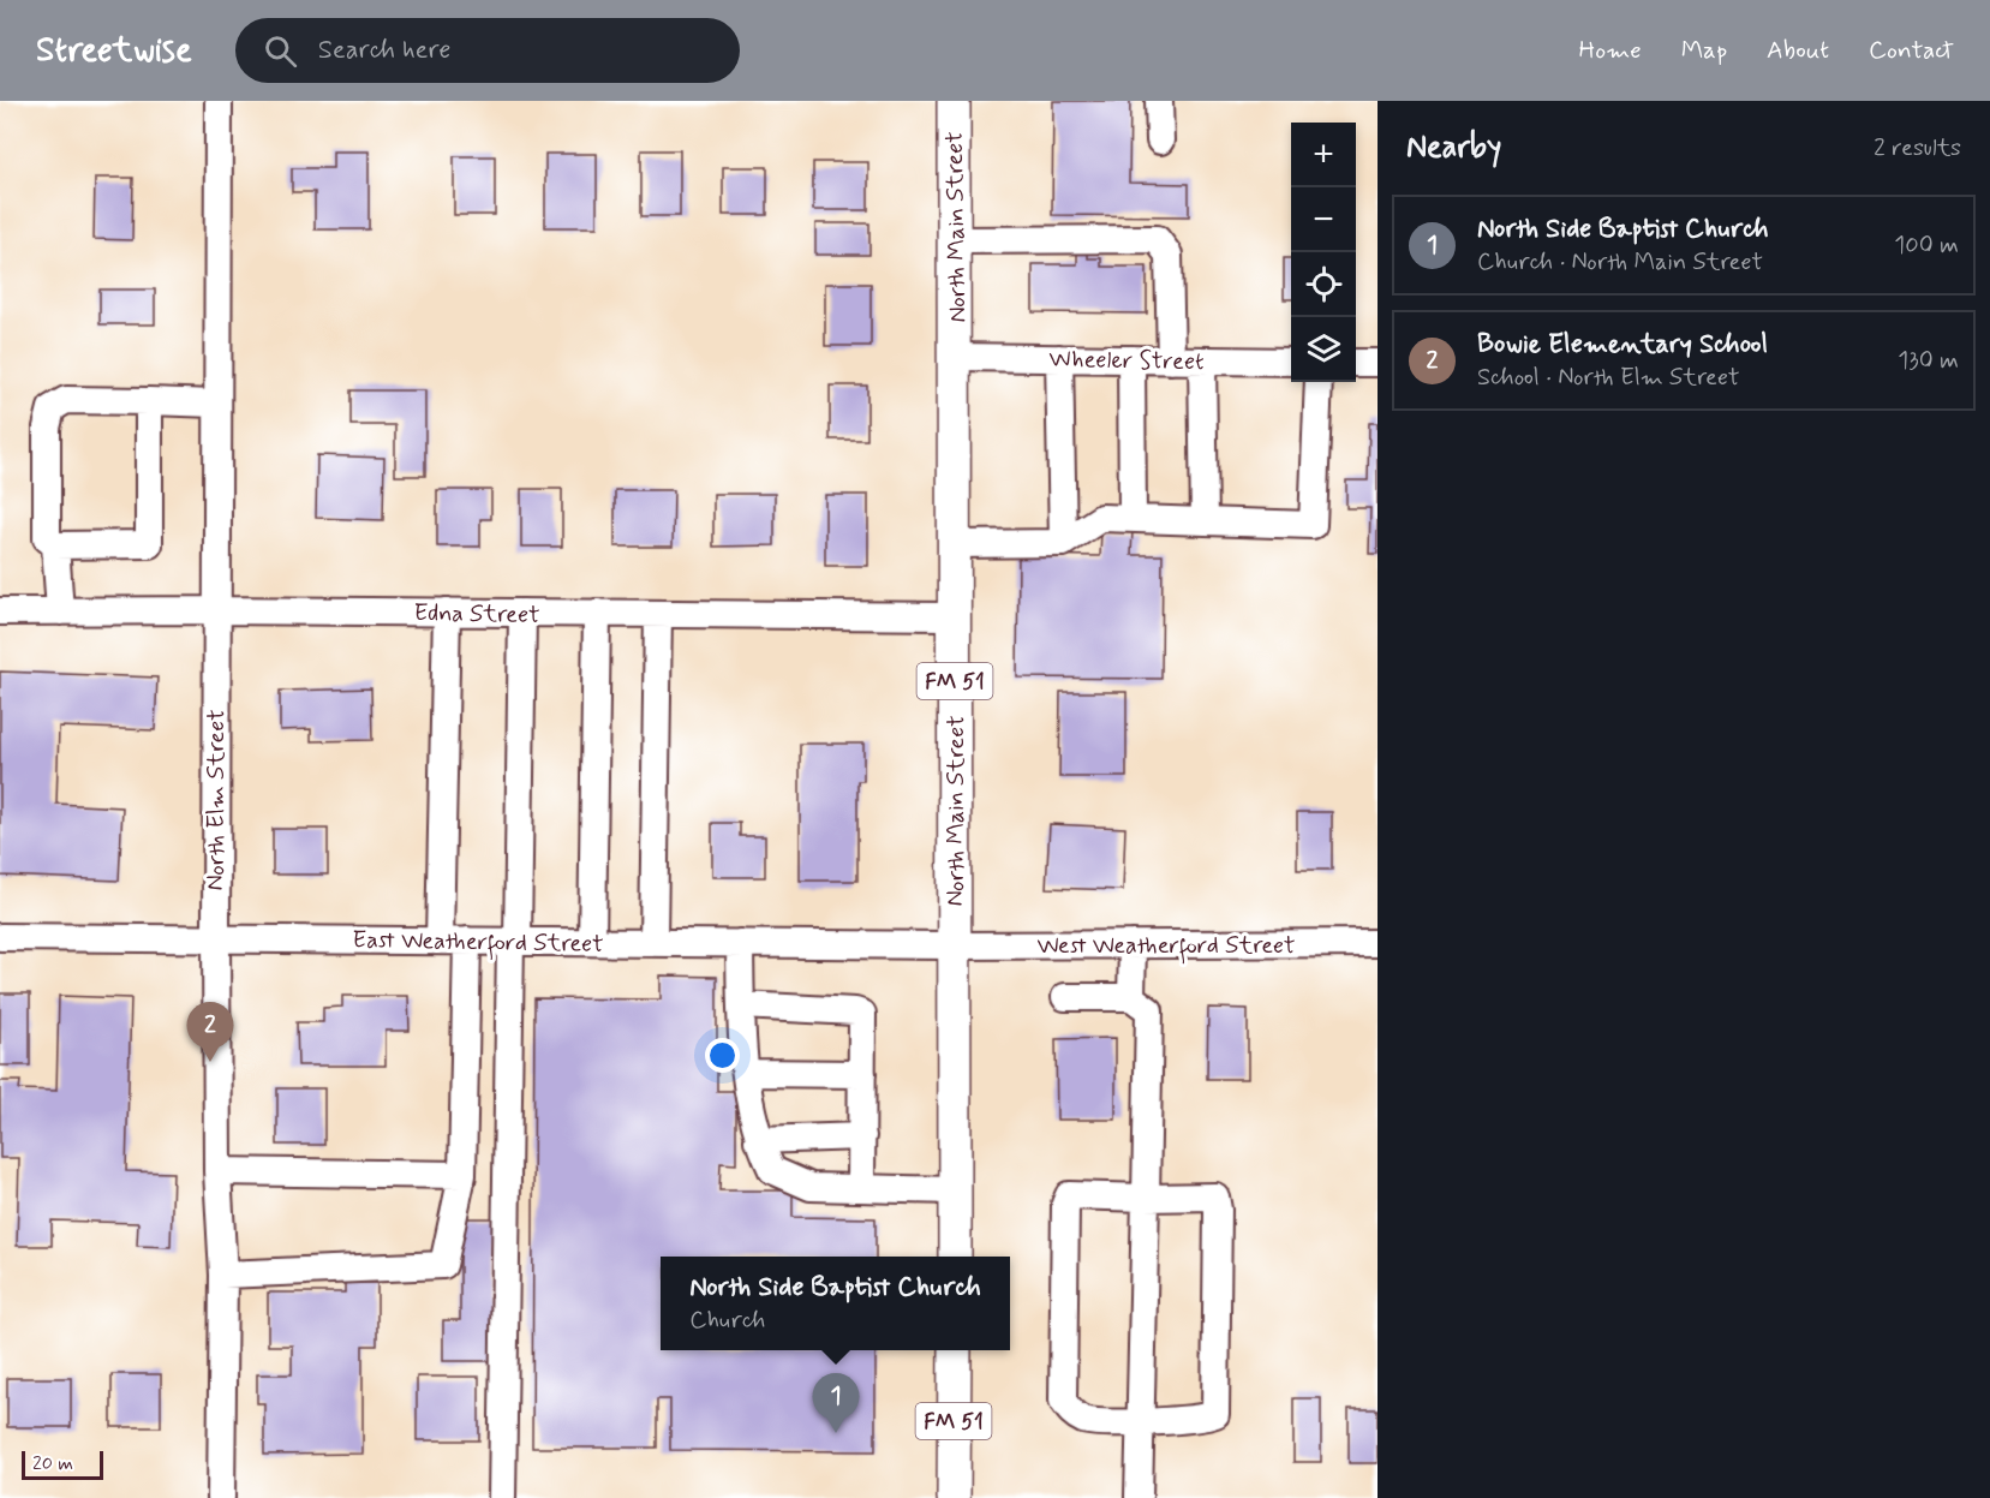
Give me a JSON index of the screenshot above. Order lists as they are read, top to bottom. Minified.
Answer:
{"streets":{"main road":["North Main Street","FM 51"],"street":["Wheeler Street","Edna Street","North Elm Street","East Weatherford Street","West Weatherford Street"]},"crossings":[["North Main Street","Wheeler Street"],["North Main Street","Edna Street"],["North Main Street","East Weatherford Street"],["North Main Street","West Weatherford Street"],["Edna Street","North Elm Street"],["North Elm Street","East Weatherford Street"],["East Weatherford Street","West Weatherford Street"]],"scale_bar":"20 m","page":{"header":"Streetwise","search":"Search here","nav":["Home","Map","About","Contact"],"heading":["Nearby","2 results"],"map_buttons":["+","−"],"list":[{"mark":"1","name":"North Side Baptist Church","note":"Church · North Main Street","value":"100 m"},{"mark":"2","name":"Bowie Elementary School","note":"School · North Elm Street","value":"130 m"}],"pins":["2","1"],"popup":["North Side Baptist Church","Church"],"scale":"20 m"}}
